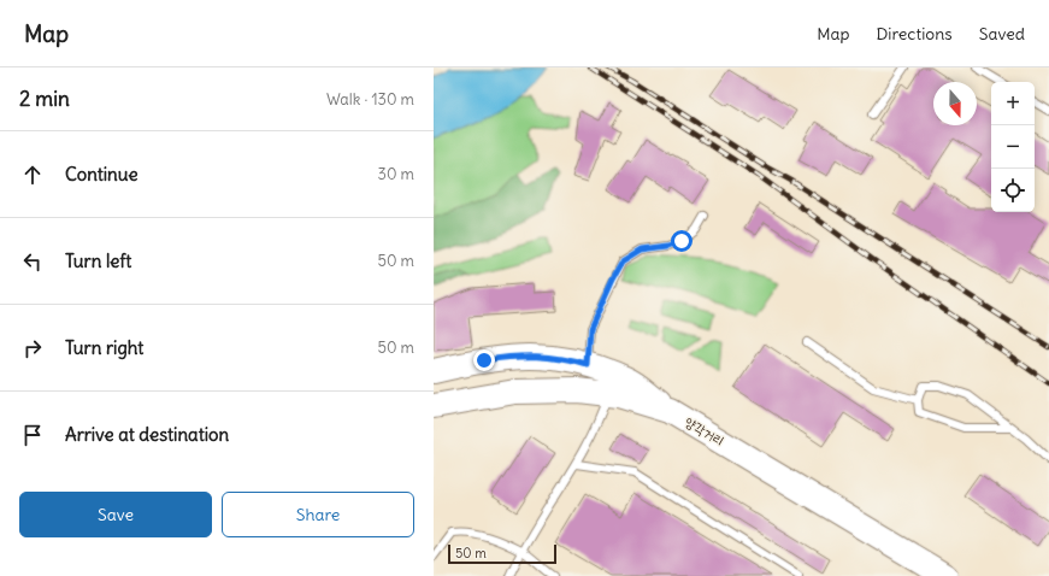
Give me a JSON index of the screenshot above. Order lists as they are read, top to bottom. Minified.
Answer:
{"streets":{"main road":["양각거리"]},"scale_bar":"50 m","north":"bottom","page":{"header":"Map","nav":["Map","Directions","Saved"],"heading":["2 min","Walk · 130 m"],"map_buttons":["+","−"],"list":[["Continue","30 m"],["Turn left","50 m"],["Turn right","50 m"],"Arrive at destination"],"buttons":["Save","Share"],"scale":"50 m"}}
